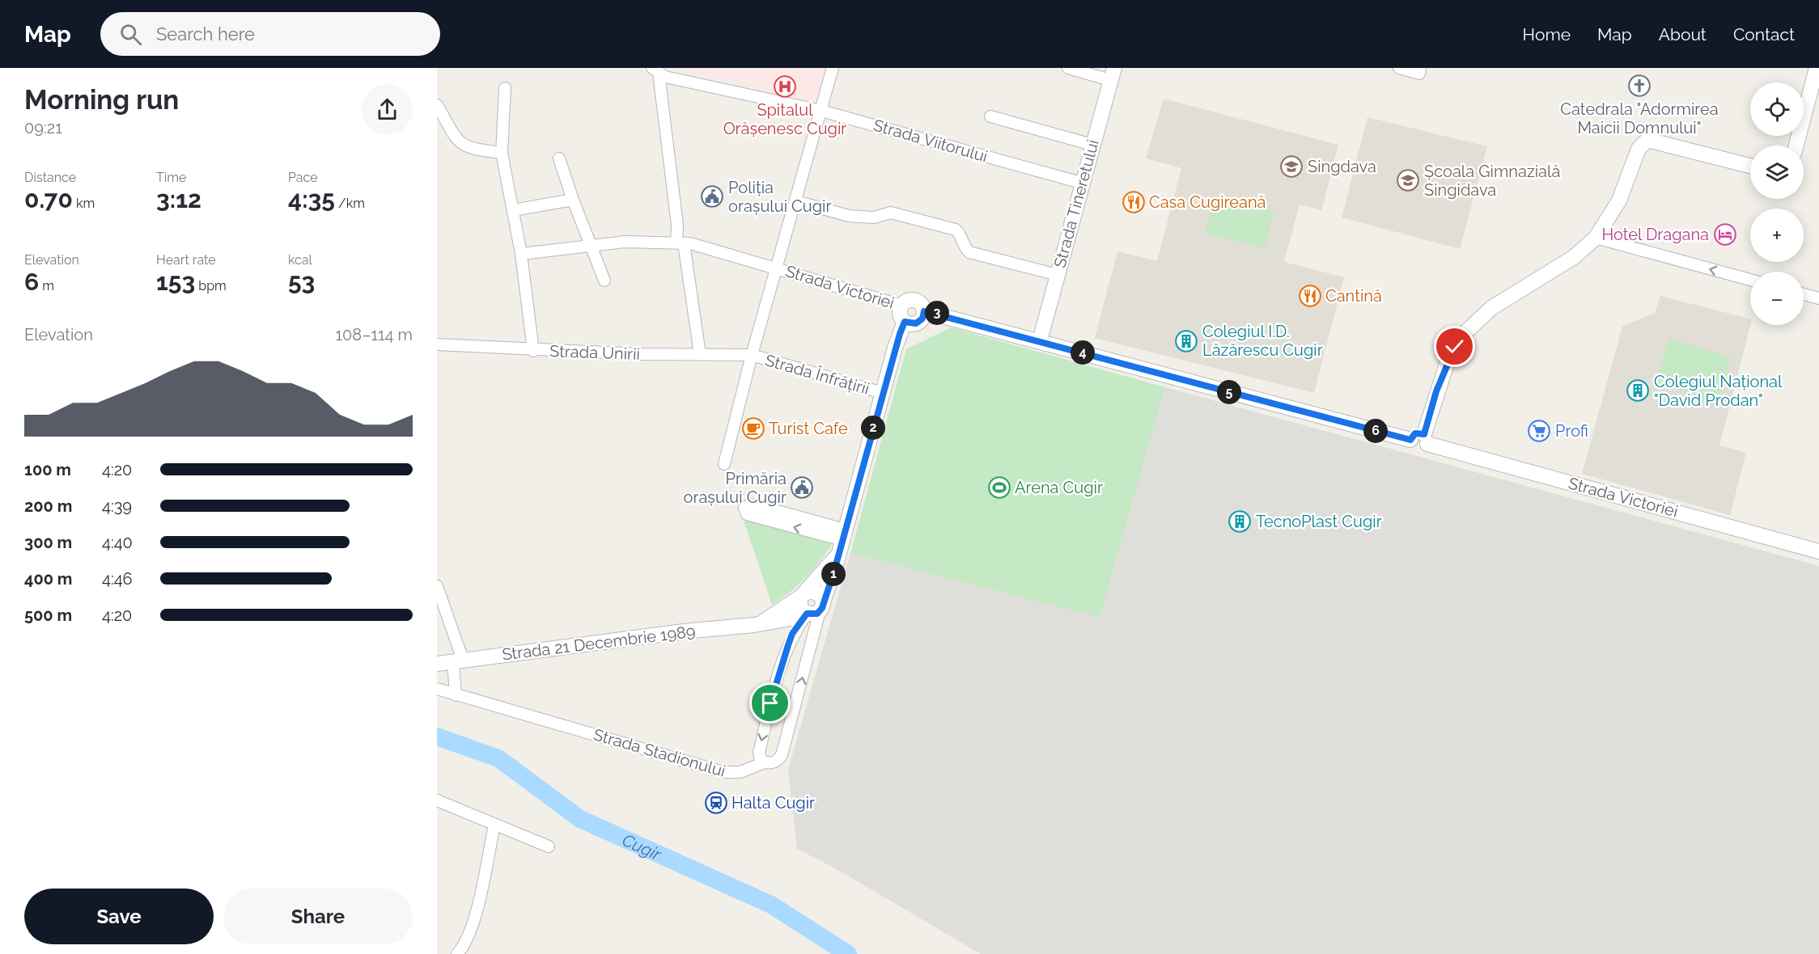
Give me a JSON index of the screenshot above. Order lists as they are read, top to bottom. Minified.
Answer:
{"streets":{"main road":["Strada Tineretului","Strada Victoriei","Strada 21 Decembrie 1989"],"street":["Strada Viitorului","Strada Unirii","Strada Înfrățirii","Strada Stadionului"]},"crossings":[["Strada Viitorului","Strada Tineretului"],["Strada Tineretului","Strada Victoriei"],["Strada Unirii","Strada Înfrățirii"],["Strada 21 Decembrie 1989","Strada Stadionului"]],"water":["Cugir"],"places":{"church":["Catedrala \"Adormirea Maicii Domnului\""],"hospital":["Spitalul Orășenesc Cugir"],"school or university":["Singdava","Școala Gimnazială Singidava"],"public building":["Poliția orașului Cugir","Primăria orașului Cugir"],"restaurant":["Casa Cugireană","Cantină"],"hotel":["Hotel Dragana"],"building":["Colegiul I.D. Lăzărescu Cugir","Colegiul Național \"David Prodan\"","TecnoPlast Cugir"],"cafe":["Turist Cafe"],"supermarket":["Profi"],"sports":["Arena Cugir"],"station":["Halta Cugir"]},"page":{"header":"Map","search":"Search here","nav":["Home","Map","About","Contact"],"heading":["Morning run","09:21"],"map_buttons":["+","−"],"stats":[["Distance","0.70 km"],["Time","3:12"],["Pace","4:35 /km"],["Elevation","6 m"],["Heart rate","153 bpm"],["kcal","53"]],"pins":["3","4","5","2","6","1"],"chart":["Elevation","108–114 m"],"list":[{"name":"100 m","note":"4:20"},{"name":"200 m","note":"4:39"},{"name":"300 m","note":"4:40"},{"name":"400 m","note":"4:46"},{"name":"500 m","note":"4:20"}],"buttons":["Save","Share"]}}
